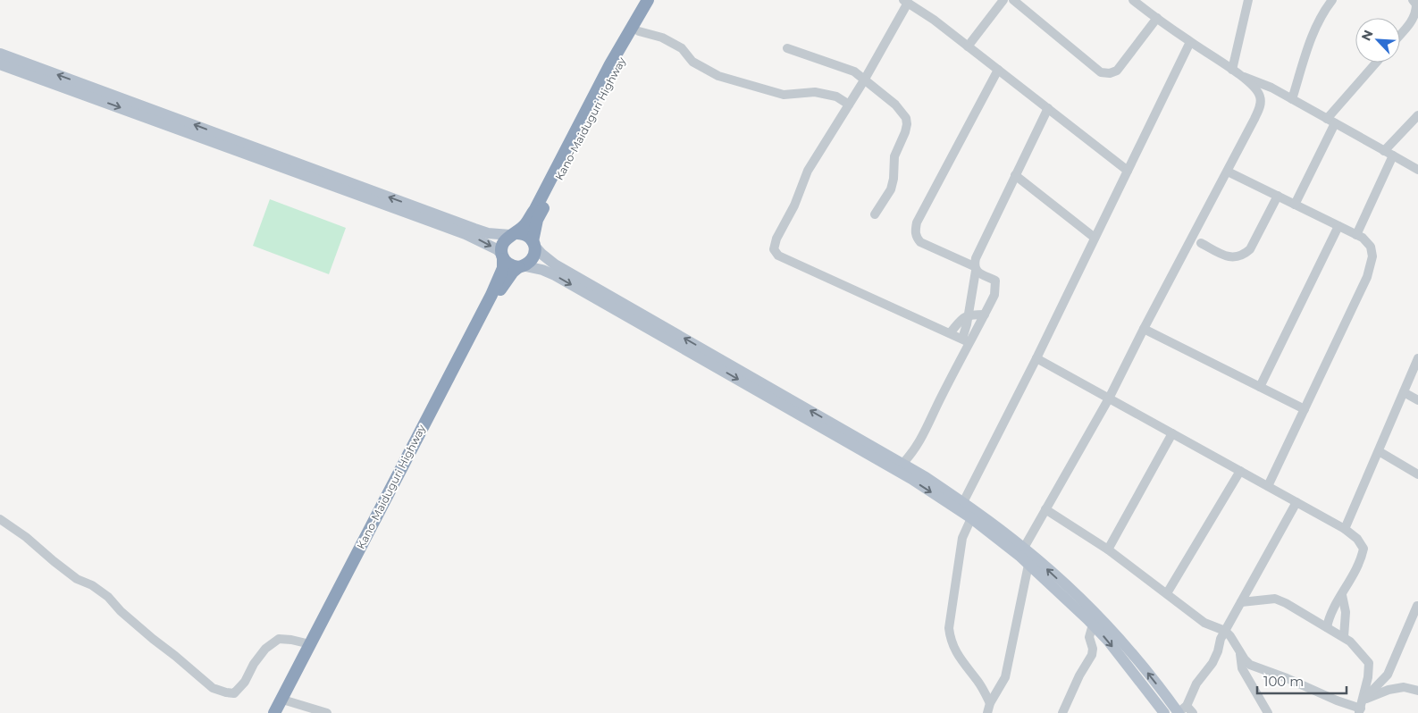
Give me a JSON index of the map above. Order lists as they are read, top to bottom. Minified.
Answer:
{"streets":{"highway":["Kano-Maiduguri Highway"]},"scale_bar":"100 m","north":"top left"}
